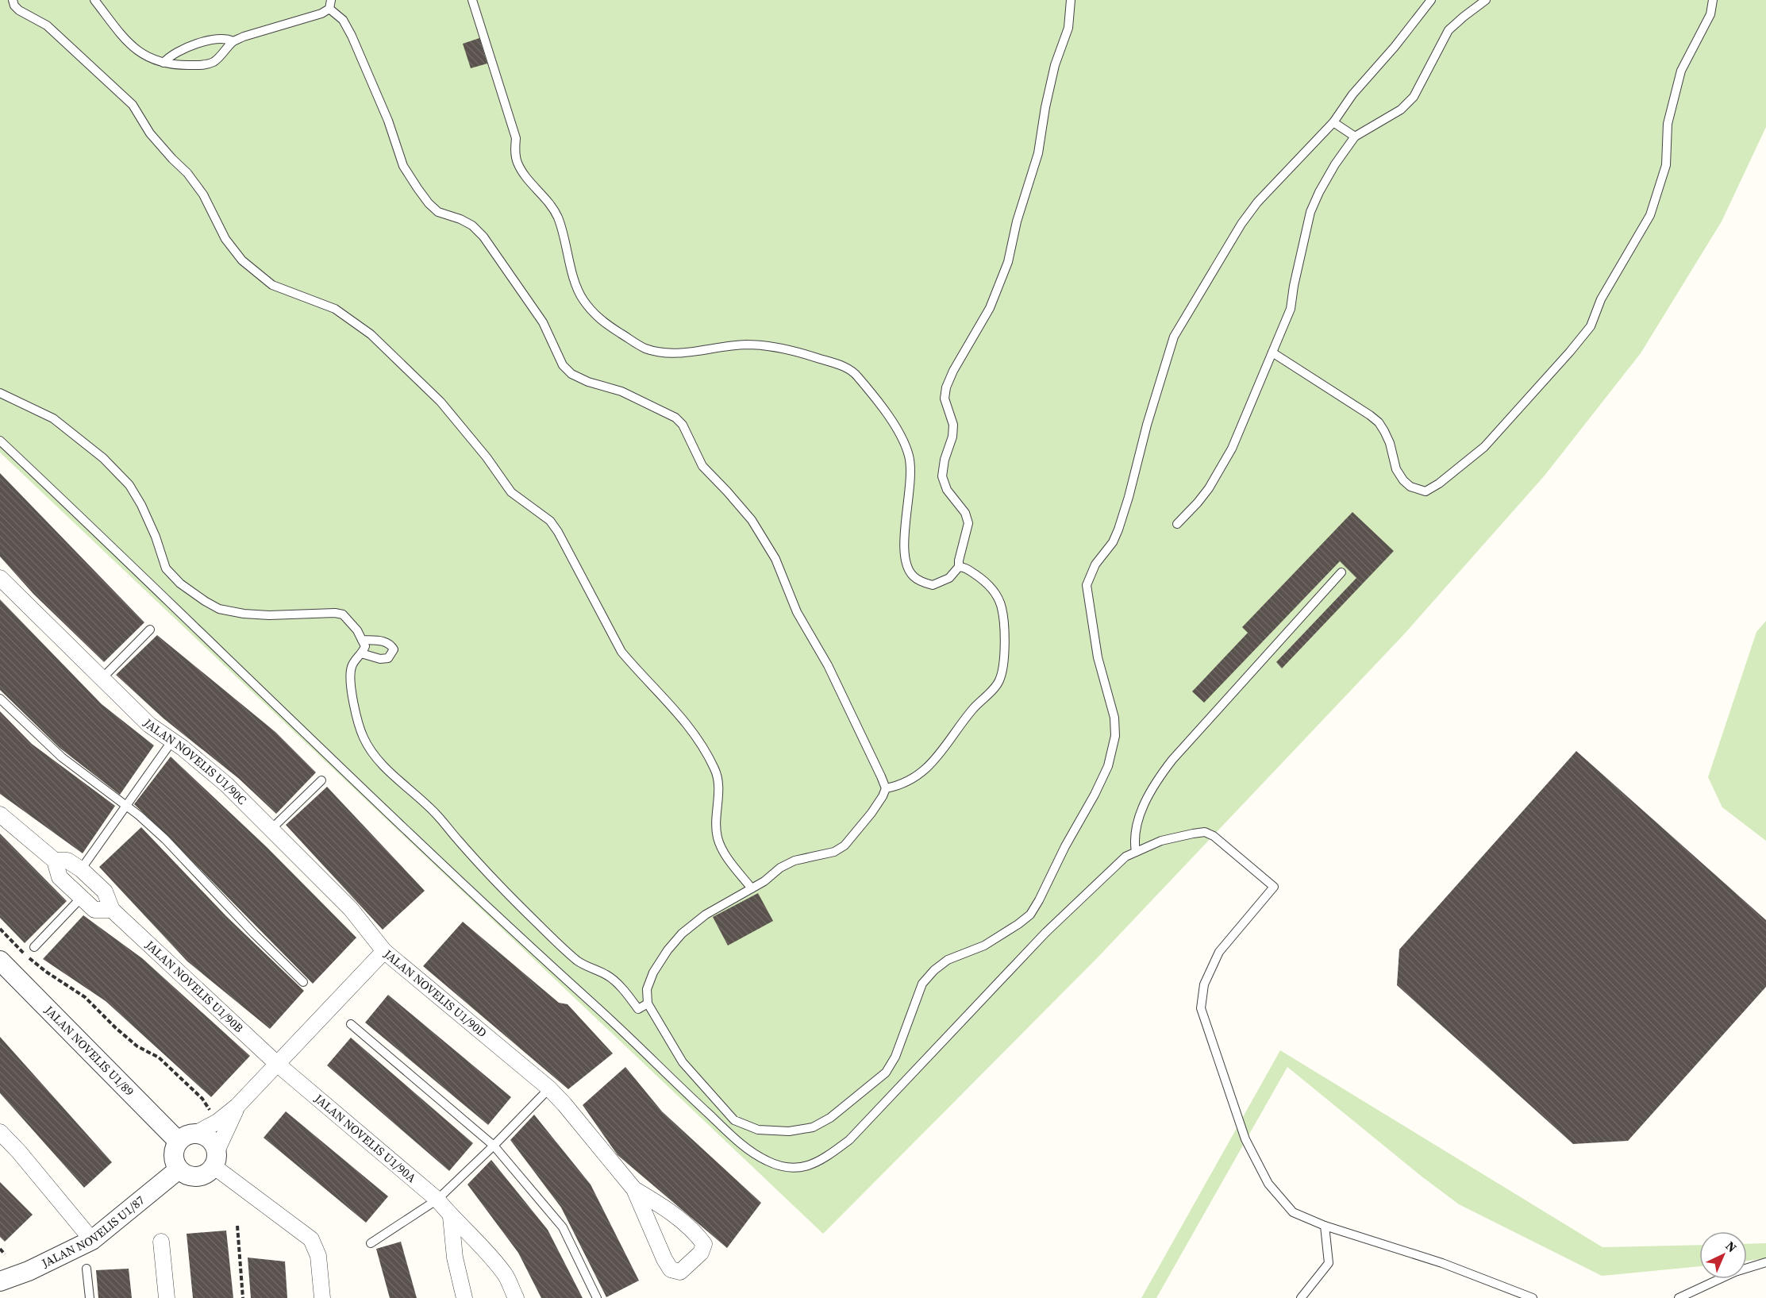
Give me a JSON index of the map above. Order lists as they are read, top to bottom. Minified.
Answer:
{"streets":{"street":["JALAN NOVELIS U1/90C","JALAN NOVELIS U1/90B","JALAN NOVELIS U1/90D","JALAN NOVELIS U1/89","JALAN NOVELIS U1/90A","JALAN NOVELIS U1/87"]},"crossings":[["JALAN NOVELIS U1/90C","JALAN NOVELIS U1/90D"],["JALAN NOVELIS U1/90B","JALAN NOVELIS U1/90D"],["JALAN NOVELIS U1/90B","JALAN NOVELIS U1/90A"],["JALAN NOVELIS U1/90D","JALAN NOVELIS U1/89"],["JALAN NOVELIS U1/90D","JALAN NOVELIS U1/90A"],["JALAN NOVELIS U1/90D","JALAN NOVELIS U1/87"],["JALAN NOVELIS U1/89","JALAN NOVELIS U1/87"]],"north":"top right"}
